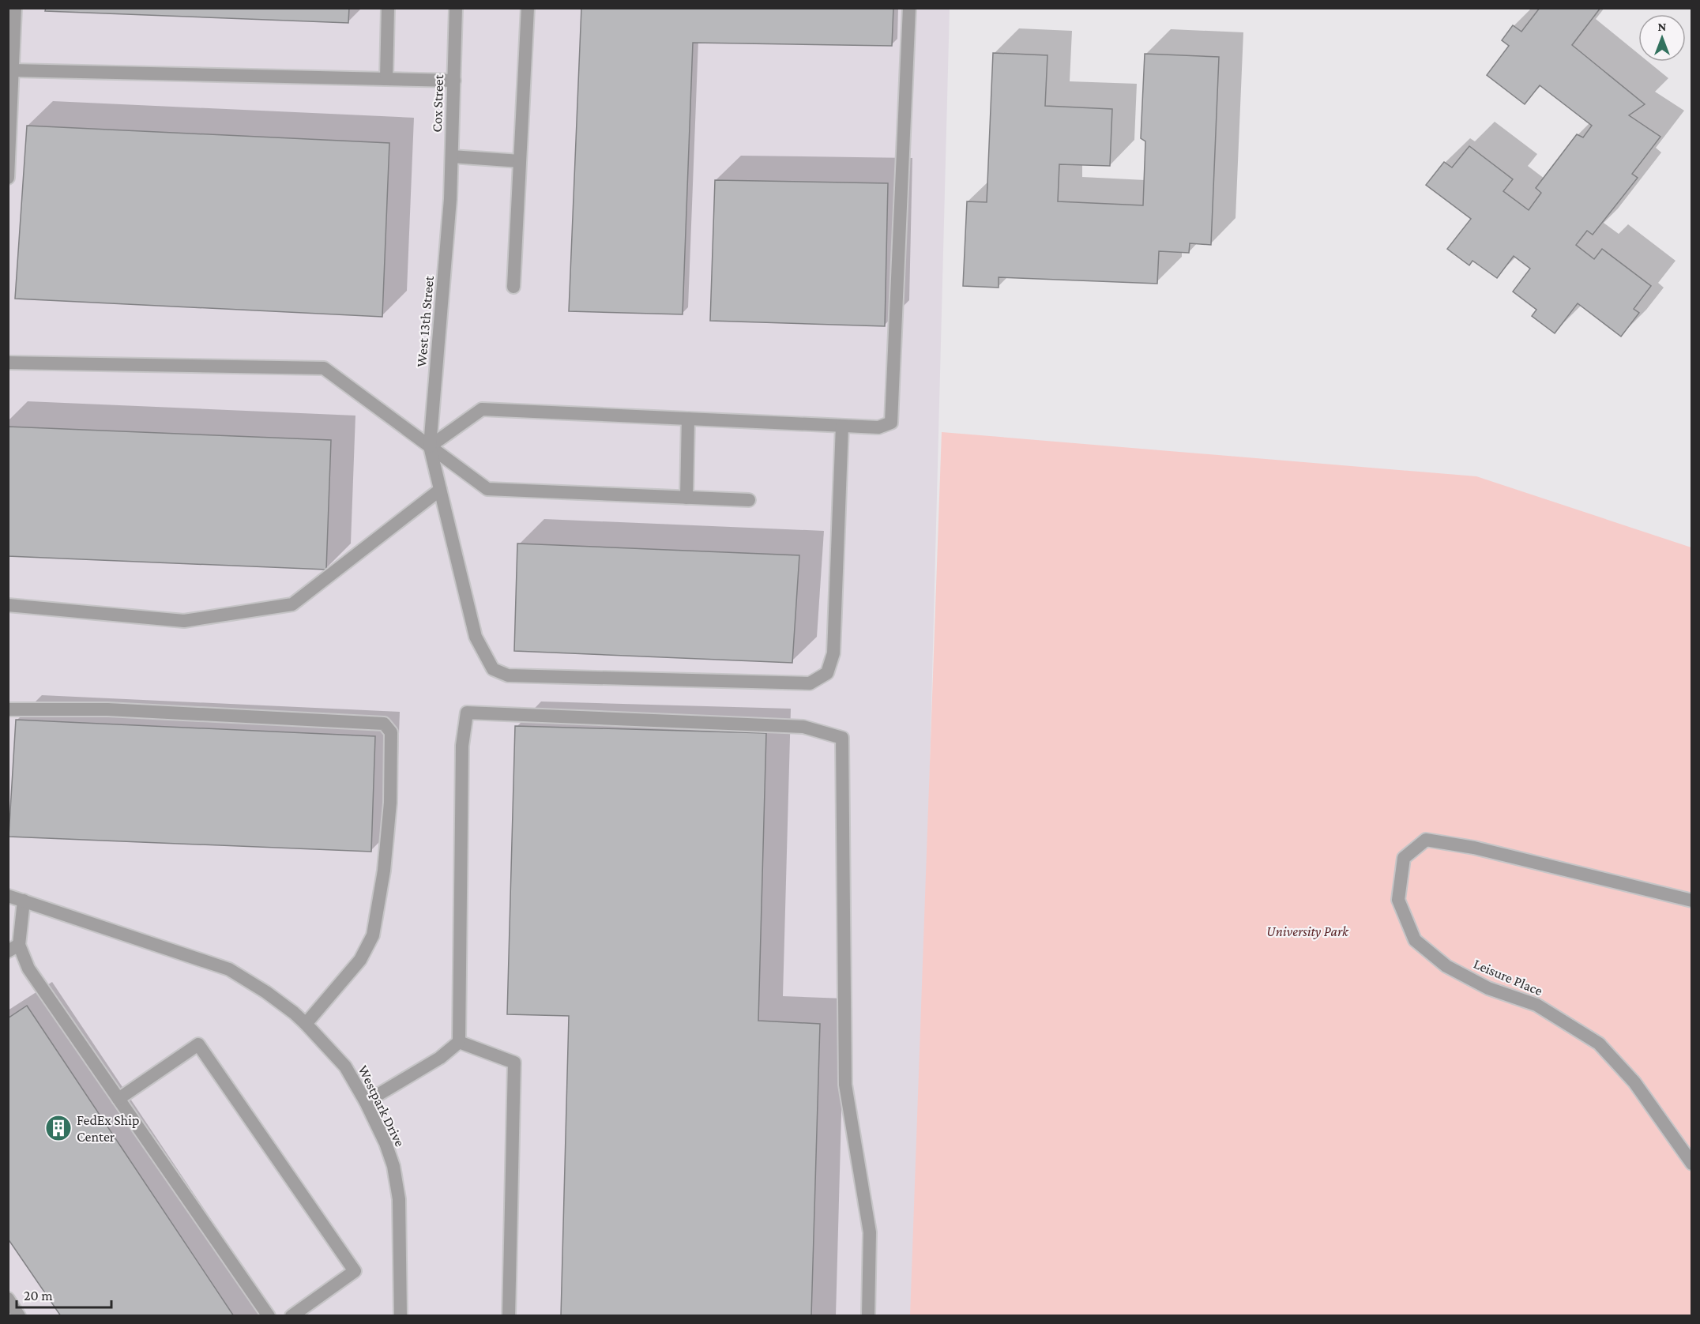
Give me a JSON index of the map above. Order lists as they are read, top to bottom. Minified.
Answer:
{"streets":{"street":["Cox Street","West 13th Street","Leisure Place","Westpark Drive"]},"crossings":[["Cox Street","West 13th Street"]],"parks":["University Park"],"places":{"building":["FedEx Ship Center"]},"scale_bar":"20 m","north":"top"}
